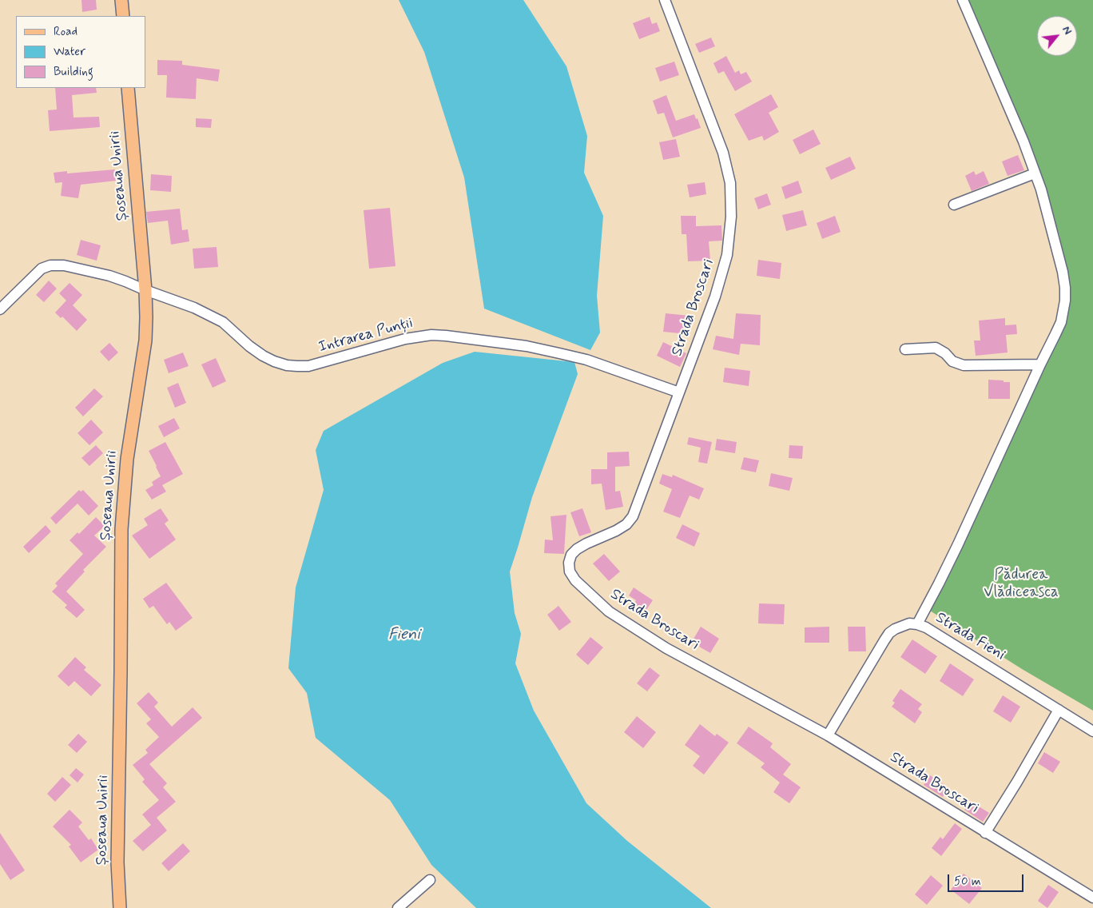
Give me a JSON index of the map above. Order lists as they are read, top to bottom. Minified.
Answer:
{"streets":{"main road":["Șoseaua Unirii"],"street":["Strada Broscari","Intrarea Punții","Strada Fieni"]},"crossings":[["Șoseaua Unirii","Intrarea Punții"],["Strada Broscari","Intrarea Punții"],["Strada Broscari","Strada Fieni"]],"water":["Fieni"],"parks":["Pădurea Vlădiceasca"],"legend":["Road","Water","Building"],"scale_bar":"50 m","north":"top right"}
